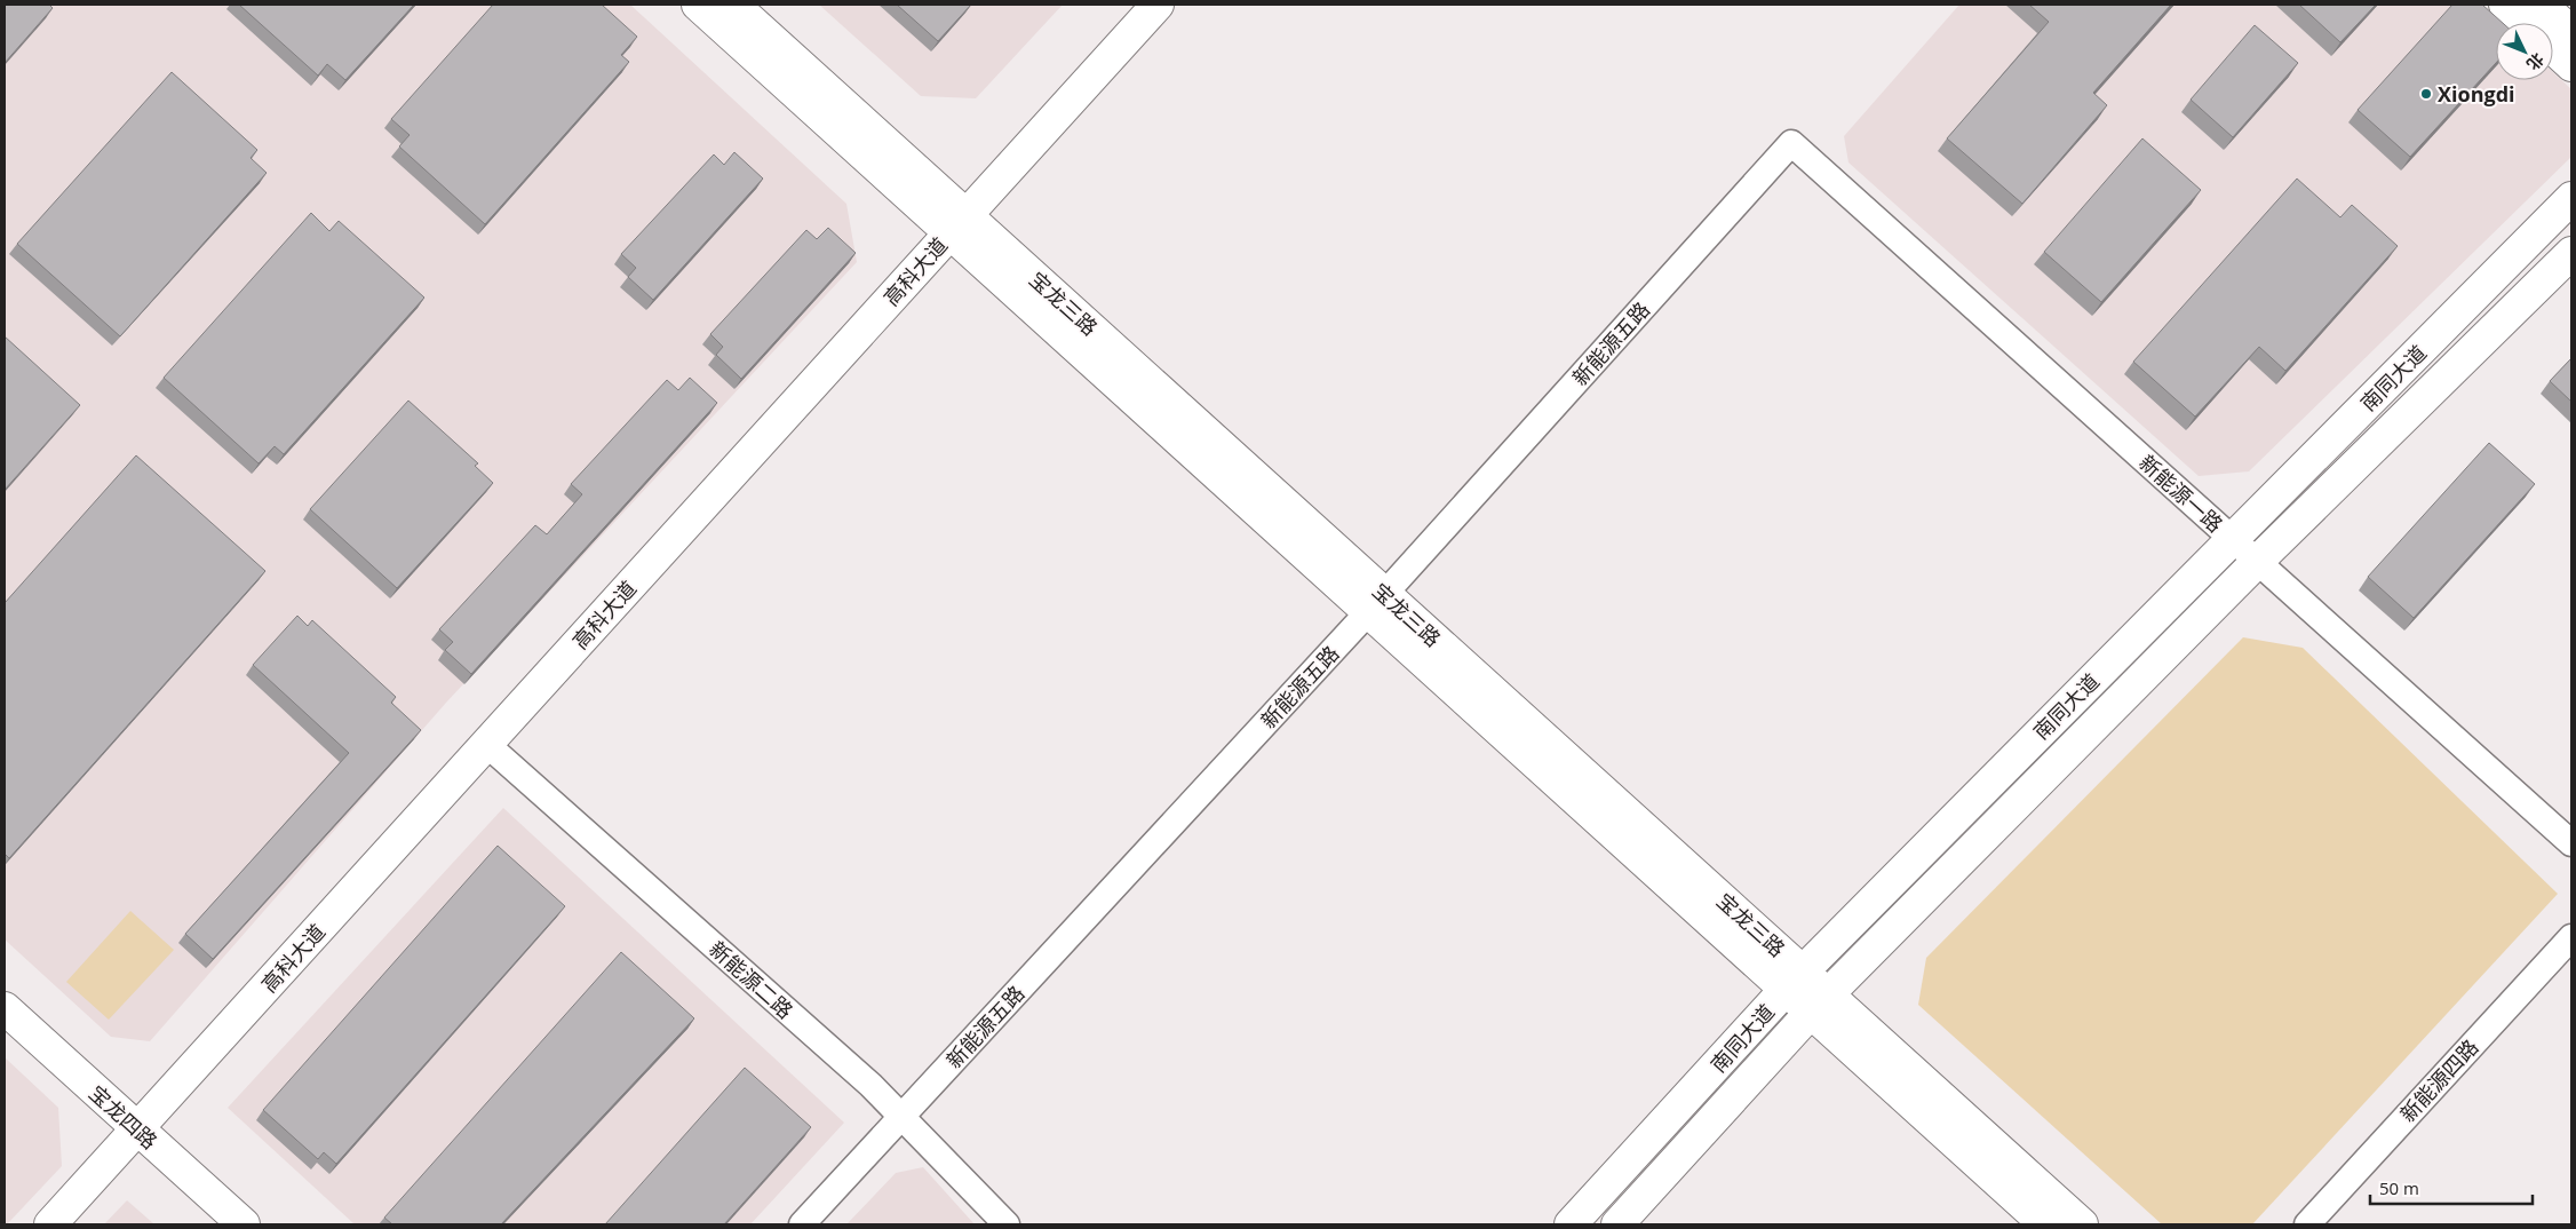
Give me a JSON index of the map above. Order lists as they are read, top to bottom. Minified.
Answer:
{"streets":{"street":["高科大道","宝龙三路","新能源五路","南同大道","新能源一路","新能源二路","新能源四路","宝龙四路"]},"crossings":[["高科大道","宝龙三路"],["高科大道","新能源二路"],["高科大道","宝龙四路"],["宝龙三路","新能源五路"],["宝龙三路","南同大道"],["新能源五路","新能源一路"],["新能源五路","新能源二路"],["南同大道","新能源一路"]],"places":["Xiongdi"],"scale_bar":"50 m","north":"bottom right"}
